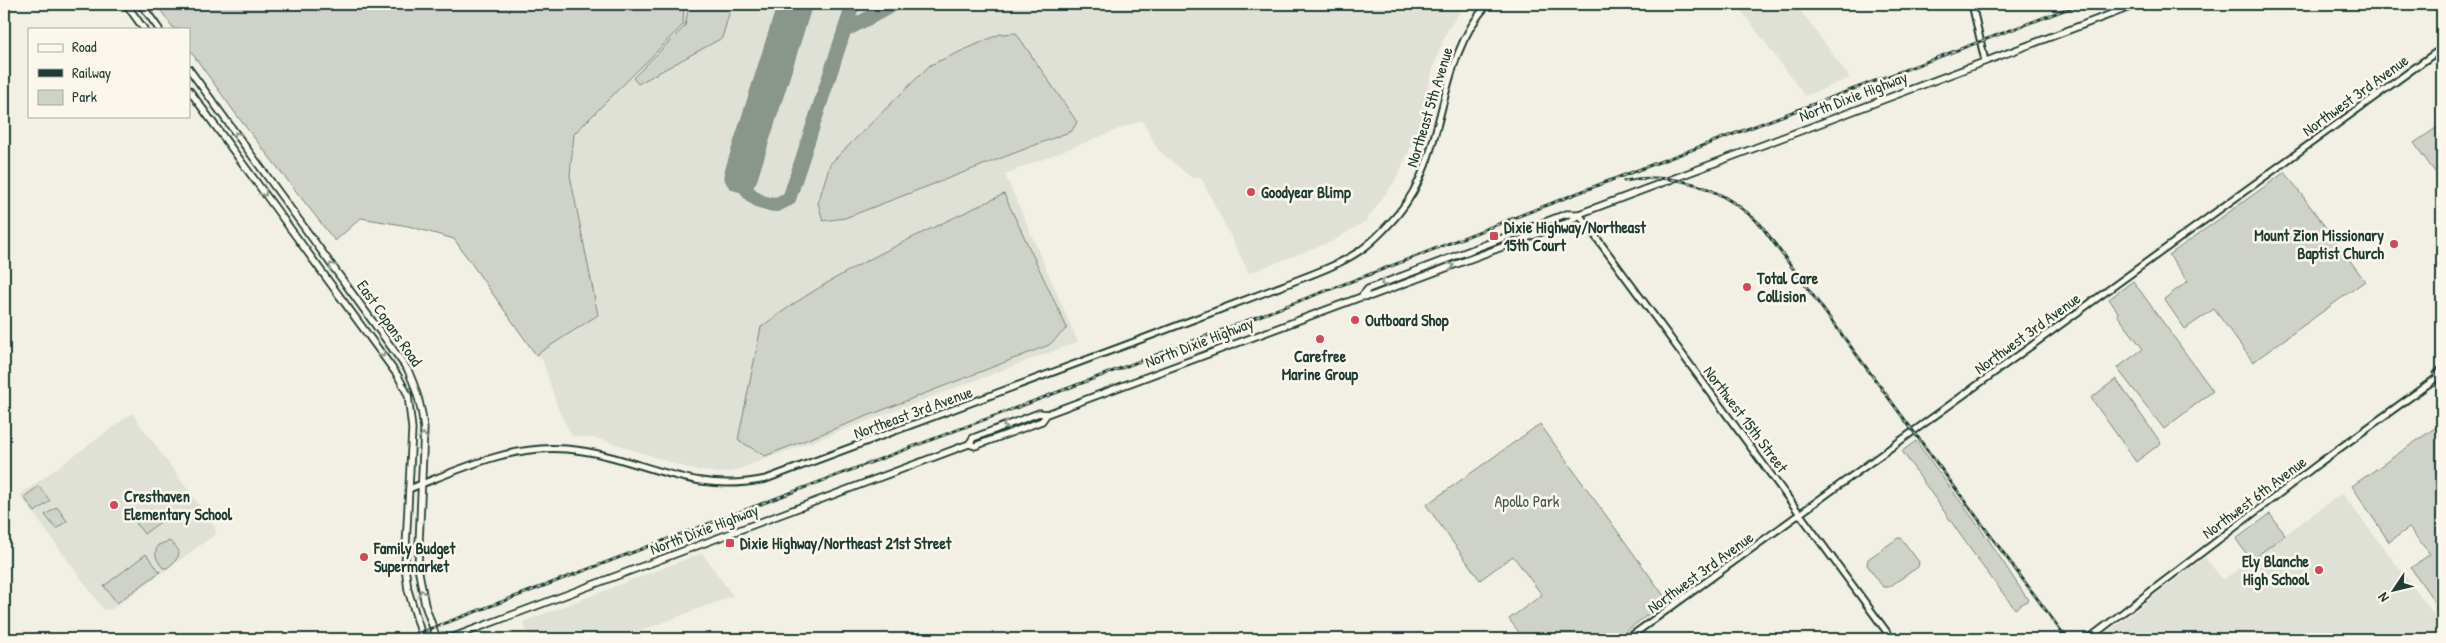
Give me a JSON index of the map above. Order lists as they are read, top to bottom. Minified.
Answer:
{"streets":{"main road":["North Dixie Highway","East Copans Road"],"street":["Northwest 3rd Avenue","Northeast 5th Avenue","Northeast 3rd Avenue","Northwest 15th Street","Northwest 6th Avenue"]},"crossings":[["Northwest 3rd Avenue","Northwest 15th Street"],["North Dixie Highway","Northwest 15th Street"],["Northeast 5th Avenue","Northeast 3rd Avenue"],["East Copans Road","Northeast 3rd Avenue"]],"parks":["Apollo Park"],"places":{"other":["Goodyear Blimp","Mount Zion Missionary Baptist Church","Total Care Collision","Outboard Shop","Carefree Marine Group","Cresthaven Elementary School","Family Budget Supermarket","Ely Blanche High School"],"transit":["Dixie Highway/Northeast 15th Court","Dixie Highway/Northeast 21st Street"]},"legend":["Road","Railway","Park"],"north":"bottom left"}
